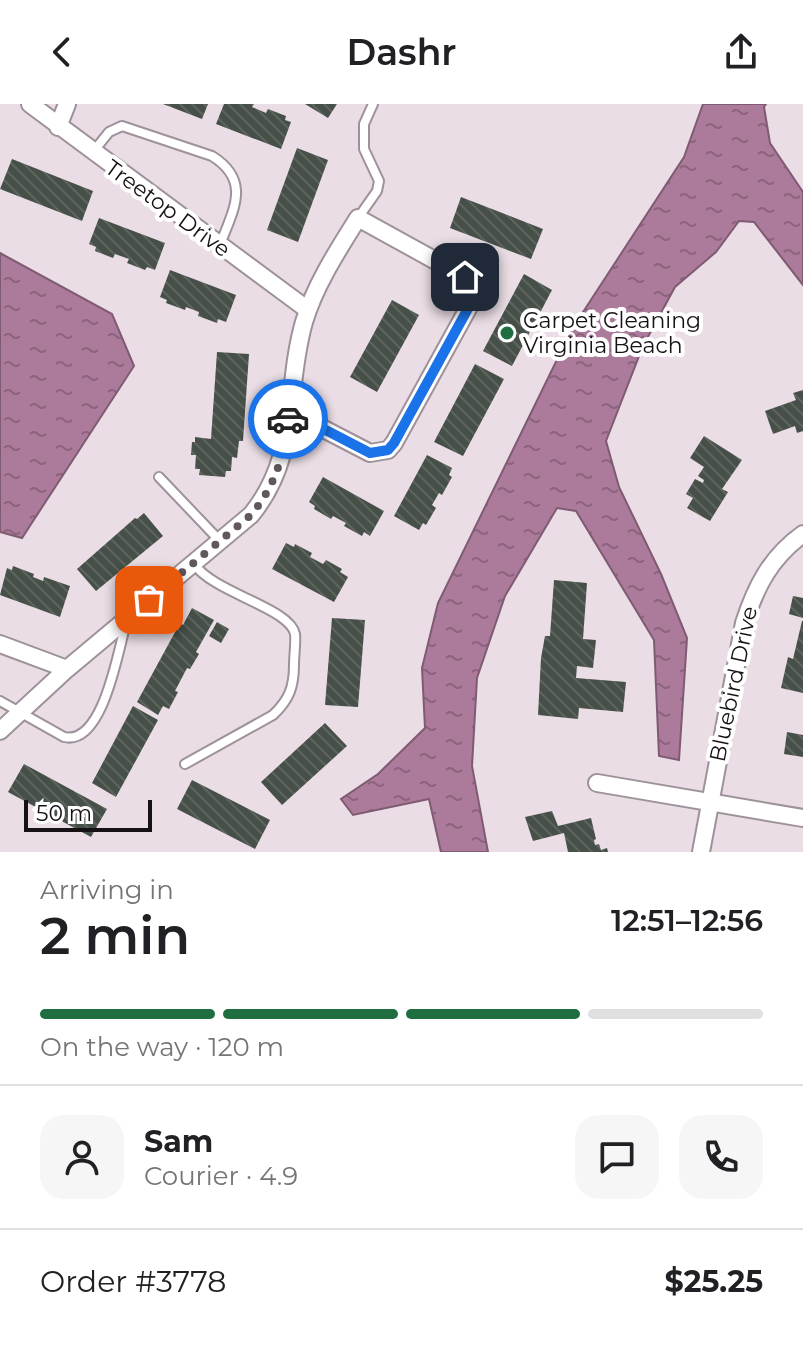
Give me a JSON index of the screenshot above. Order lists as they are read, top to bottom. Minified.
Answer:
{"streets":{"street":["Treetop Drive","Bluebird Drive"]},"places":["Carpet Cleaning Virginia Beach"],"scale_bar":"50 m","page":{"header":"Dashr","scale":"50 m","heading":["2 min","Arriving in","12:51–12:56"],"panel":["Sam","Courier · 4.9","Order #3778","$25.25"],"bar":"On the way · 120 m"}}
